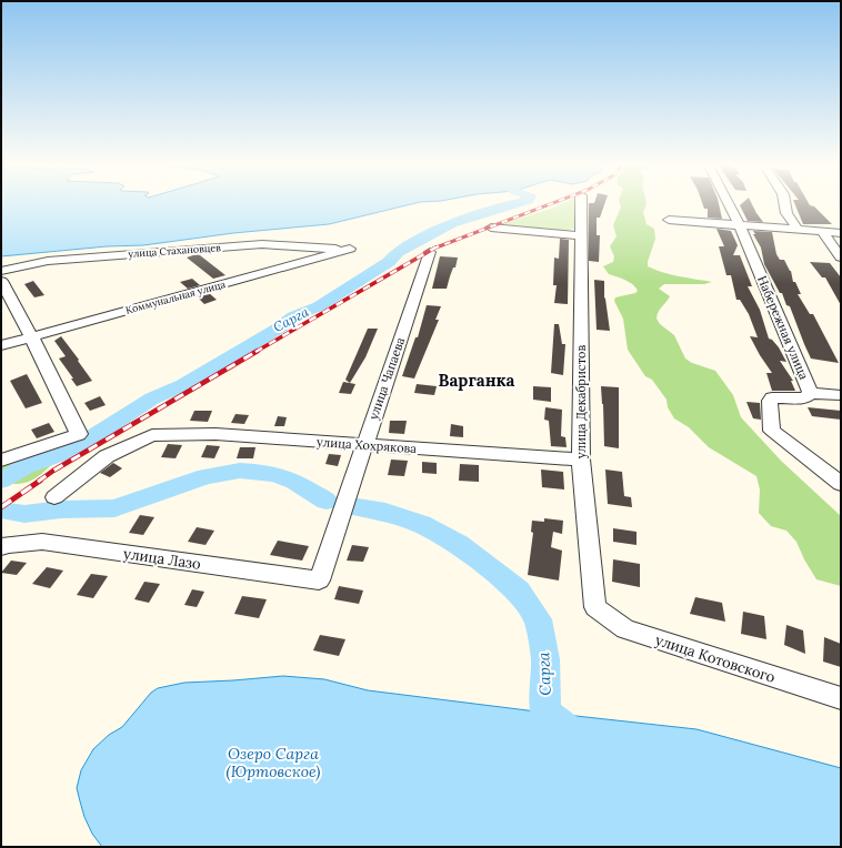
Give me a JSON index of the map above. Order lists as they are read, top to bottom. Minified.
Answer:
{"streets":{"street":["улица Стахановцев","Коммунальная улица","Набережная улица","улица Чапаева","улица Декабристов","улица Хохрякова","улица Лазо","улица Котовского"]},"crossings":[["улица Стахановцев","Коммунальная улица"],["улица Чапаева","улица Хохрякова"],["улица Чапаева","улица Лазо"],["улица Декабристов","улица Хохрякова"],["улица Декабристов","улица Котовского"]],"districts":["Варганка"],"water":["Сарга","Озеро Сарга (Юртовское)"]}
